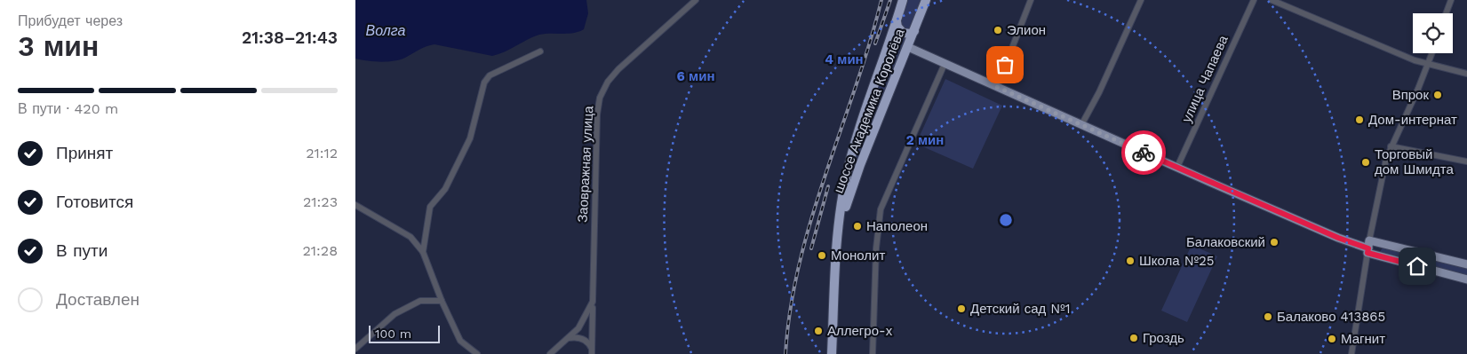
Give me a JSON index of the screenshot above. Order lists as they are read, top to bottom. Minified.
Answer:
{"streets":{"highway":["шоссе Академика Королёва"],"street":["улица Чапаева","Заовражная улица"]},"water":["Волга"],"places":["Элион","Впрок","Дом-интернат","Торговый дом Шмидта","Наполеон","Балаковский","Монолит","Школа №25","Детский сад №1","Балаково 413865","Аллегро-х","Гроздь","Магнит"],"scale_bar":"100 m","page":{"heading":["3 мин","Прибудет через","21:38–21:43"],"bar":"В пути · 420 m","list":[["Принят","21:12"],["Готовится","21:23"],["В пути","21:28"],"Доставлен"],"scale":"100 m"},"rings":["4 мин","6 мин","2 мин"]}
